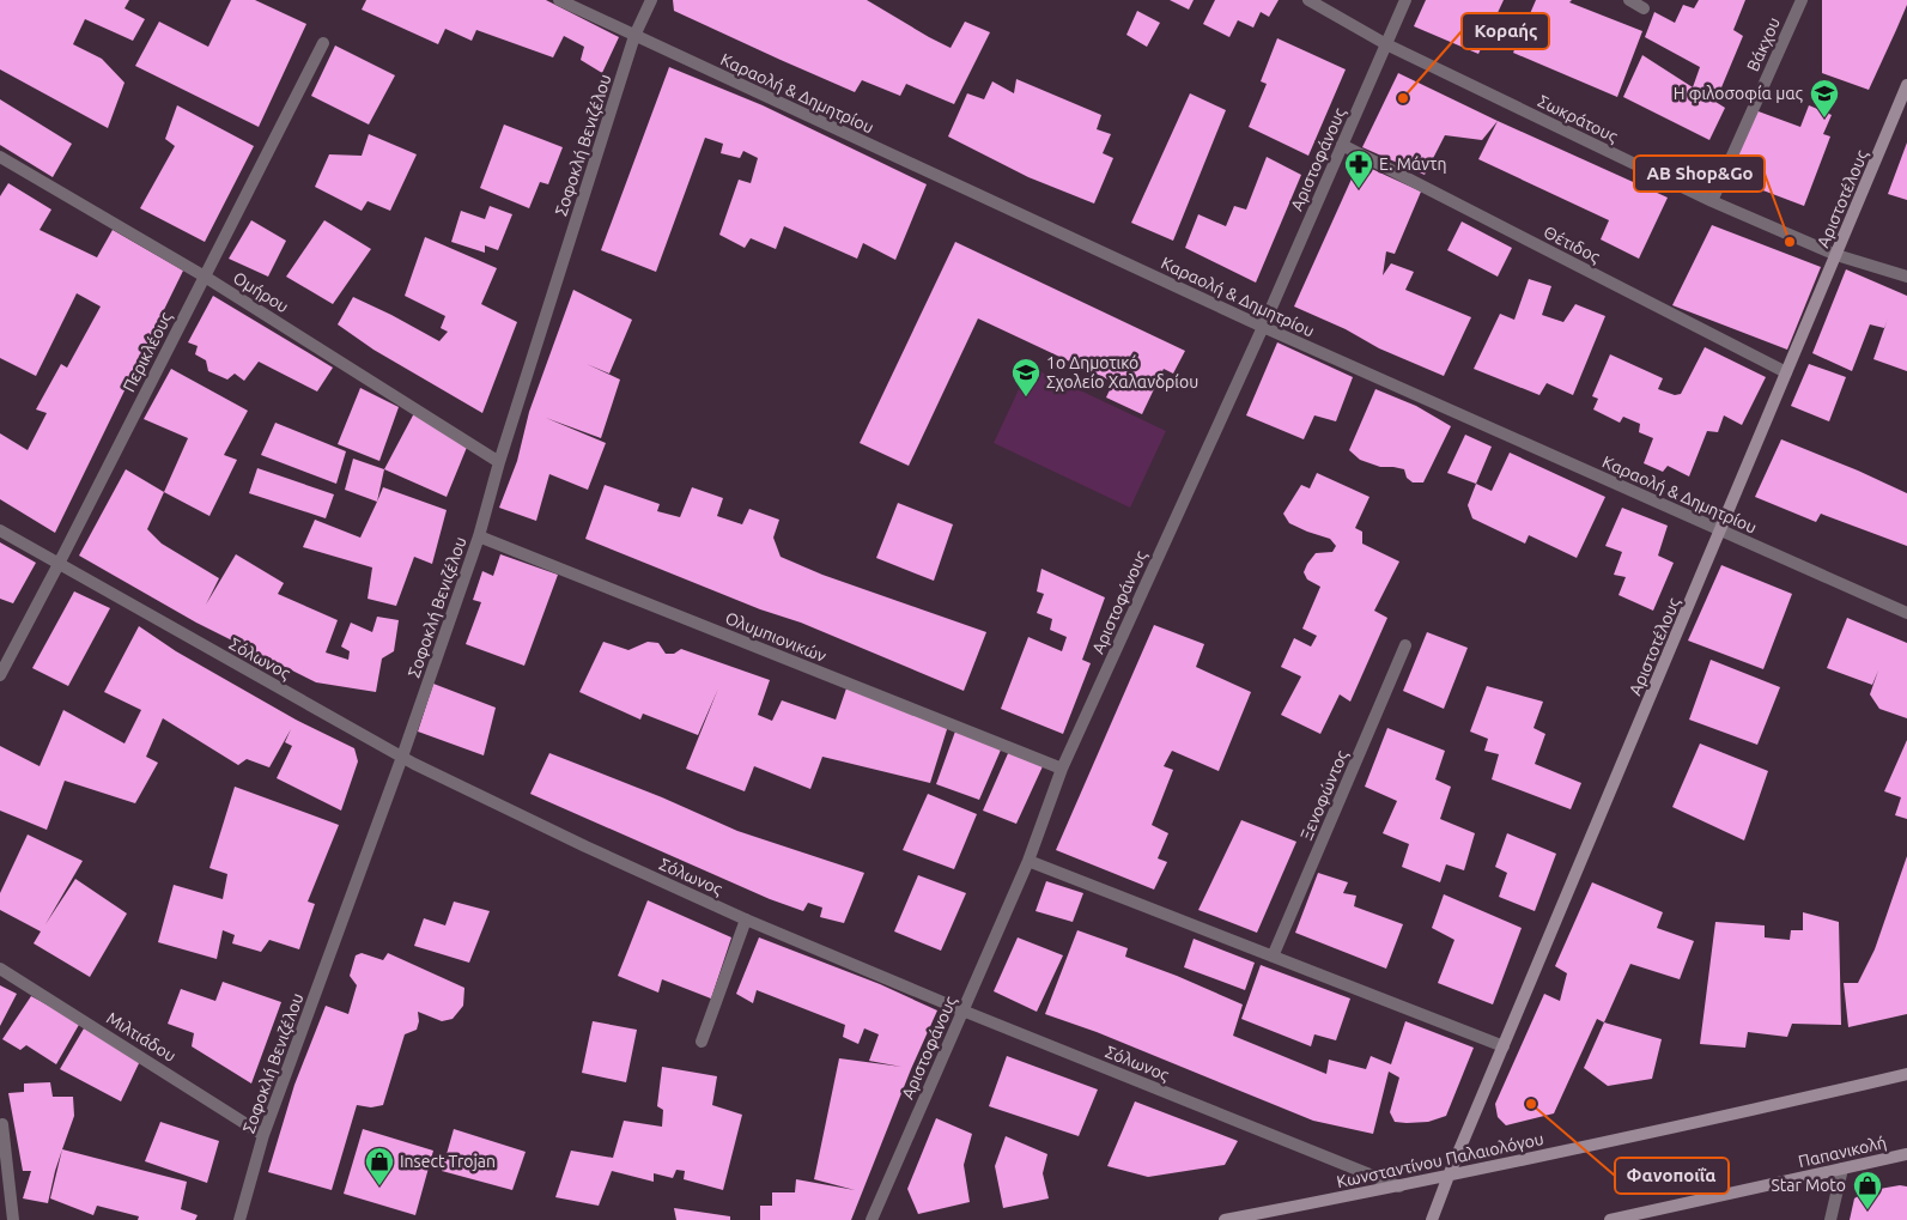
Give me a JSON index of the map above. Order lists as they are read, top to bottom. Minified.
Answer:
{"streets":{"street":["Βάκχου","Καραολή & Δημητρίου","Σωκράτους","Σοφοκλή Βενιζέλου","Αριστοφάνους","Αριστοτέλους","Θέτιδος","Ομήρου","Περικλέους","Ολυμπιονικών","Σόλωνος","Ξενοφώντος","Μιλτιάδου","Παπανικολή","Κωνσταντίνου Παλαιολόγου"]},"crossings":[["Βάκχου","Σωκράτους"],["Καραολή & Δημητρίου","Σοφοκλή Βενιζέλου"],["Καραολή & Δημητρίου","Αριστοφάνους"],["Καραολή & Δημητρίου","Αριστοτέλους"],["Σωκράτους","Αριστοφάνους"],["Σωκράτους","Αριστοτέλους"],["Σοφοκλή Βενιζέλου","Ομήρου"],["Σοφοκλή Βενιζέλου","Ολυμπιονικών"],["Σοφοκλή Βενιζέλου","Σόλωνος"],["Σοφοκλή Βενιζέλου","Μιλτιάδου"],["Αριστοφάνους","Θέτιδος"],["Αριστοφάνους","Ολυμπιονικών"],["Αριστοφάνους","Σόλωνος"],["Αριστοτέλους","Θέτιδος"],["Αριστοτέλους","Κωνσταντίνου Παλαιολόγου"],["Ομήρου","Περικλέους"],["Περικλέους","Σόλωνος"],["Σόλωνος","Κωνσταντίνου Παλαιολόγου"]],"places":{"other":["Κοραής","ΑΒ Shop&Go","Φανοποιΐα"],"school or university":["Η φιλοσοφία μας","1ο Δημοτικό Σχολείο Χαλανδρίου"],"pharmacy":["Ε. Μάντη"],"shop":["Insect Trojan","Star Moto"]}}
